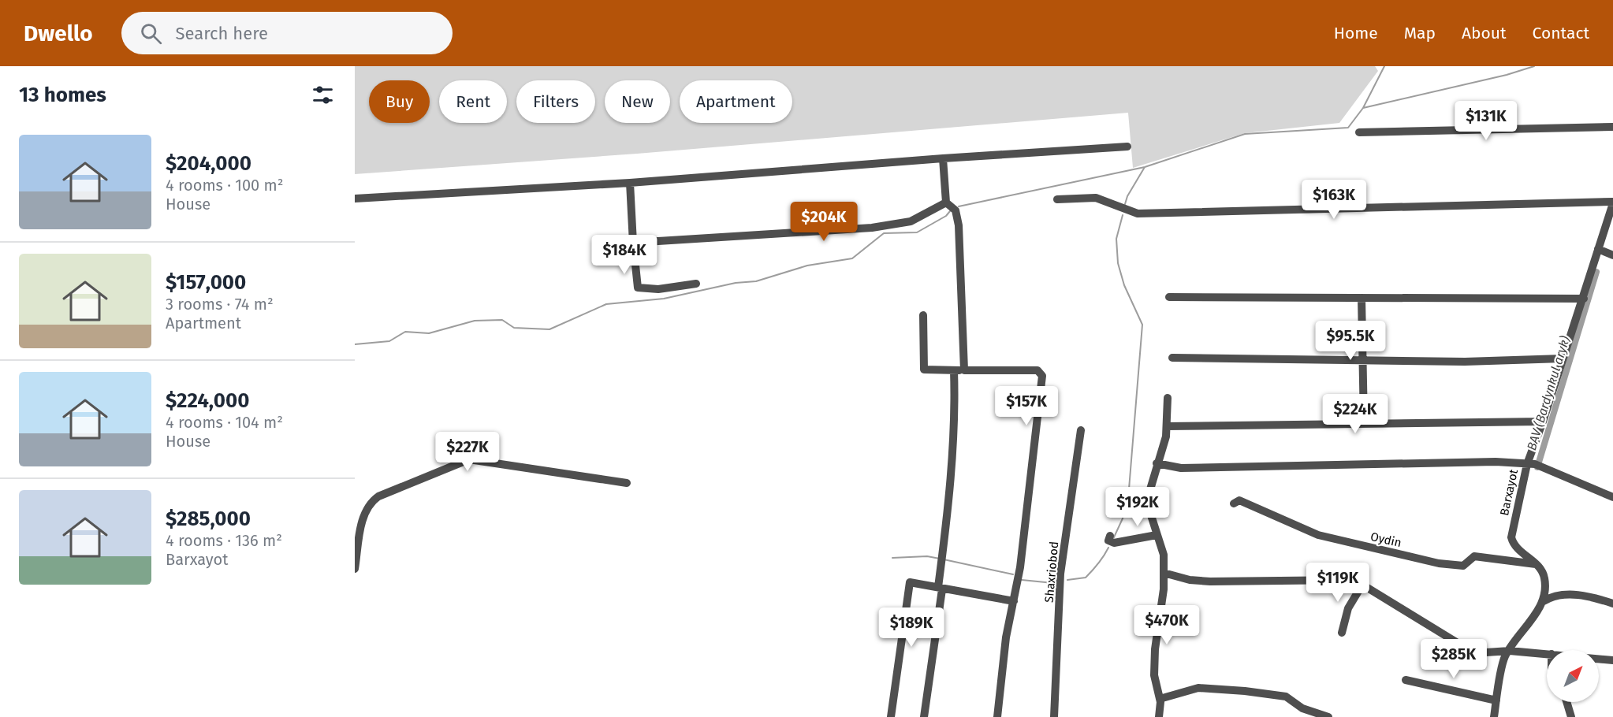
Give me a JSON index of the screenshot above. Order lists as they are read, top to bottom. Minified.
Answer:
{"streets":{"street":["Barxayot","Oydin","Shaxriobod"]},"crossings":[["Barxayot","Oydin"]],"water":["BAV (Bardynkul aryk)"],"north":"top right","page":{"header":"Dwello","search":"Search here","nav":["Home","Map","About","Contact"],"heading":"13 homes","chip":["Buy","Rent","Filters","New","Apartment"],"price":["$131K","$163K","$204K","$184K","$95.5K","$157K","$224K","$227K","$192K","$119K","$470K","$189K","$285K"],"list":[{"name":"$204,000","note":"4 rooms · 100 m² · House"},{"name":"$157,000","note":"3 rooms · 74 m² · Apartment"},{"name":"$224,000","note":"4 rooms · 104 m² · House"},{"name":"$285,000","note":"4 rooms · 136 m² · Barxayot"}]}}
